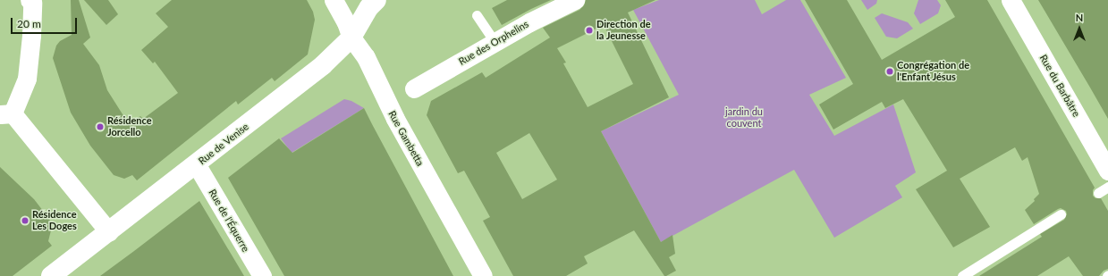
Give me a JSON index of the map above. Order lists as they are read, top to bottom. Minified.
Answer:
{"streets":{"street":["Rue des Orphelins","Rue du Barbâtre","Rue Gambetta","Rue de Venise","Rue de l'Équerre"]},"crossings":[["Rue Gambetta","Rue de Venise"],["Rue de Venise","Rue de l'Équerre"]],"parks":["jardin du couvent"],"places":["Direction de la Jeunesse","Congrégation de l'Enfant Jésus","Résidence Jorcello","Résidence Les Doges"],"scale_bar":"20 m","north":"top"}
